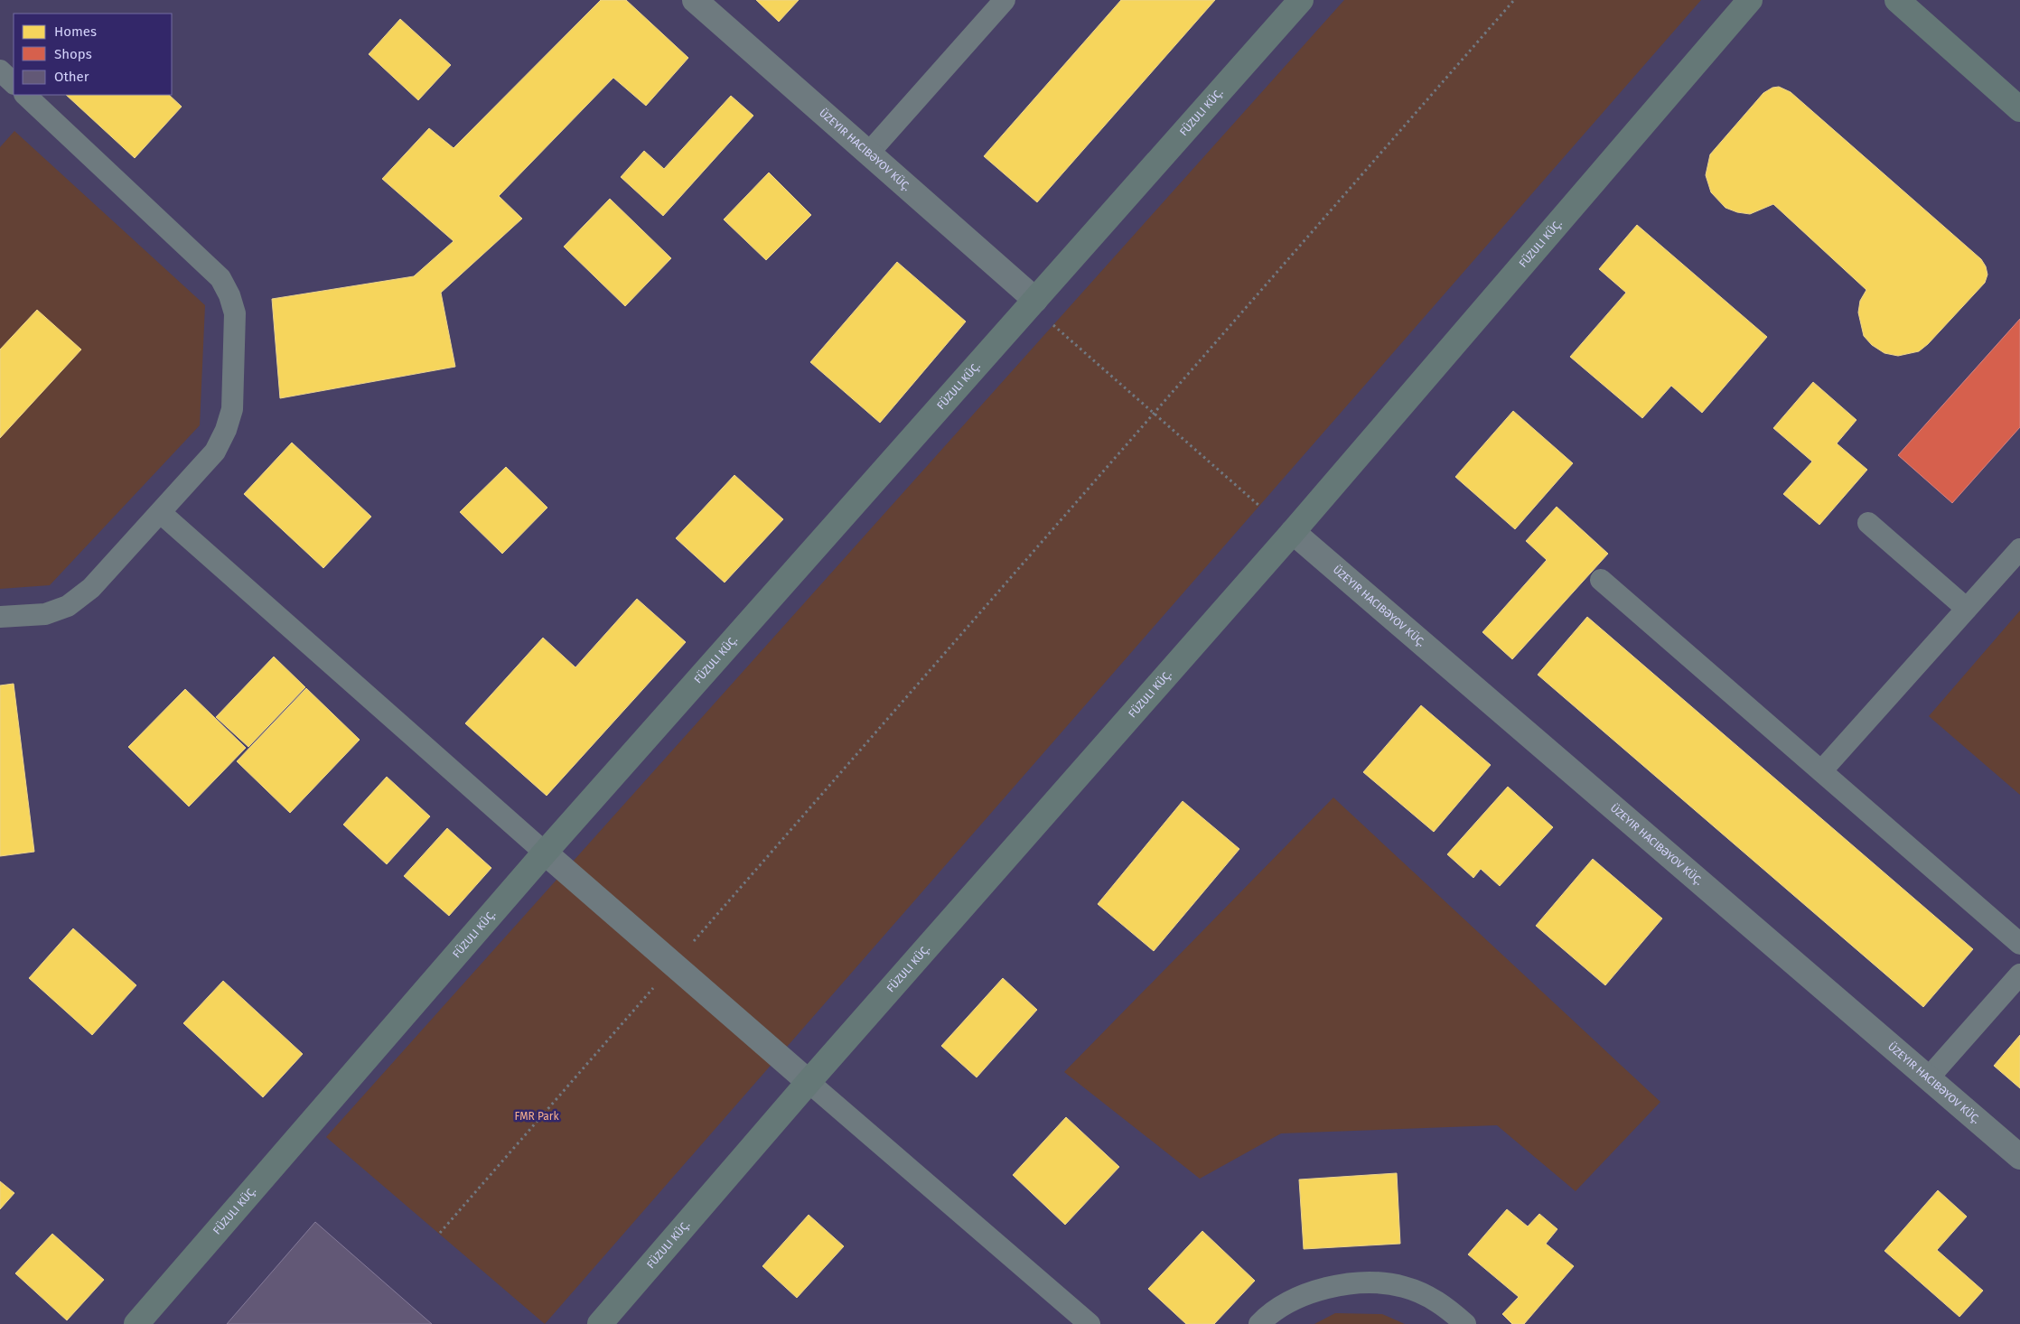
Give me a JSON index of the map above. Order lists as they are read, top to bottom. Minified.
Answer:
{"streets":{"street":["FÜZULI KÜÇ."]},"parks":["FMR Park"],"legend":["Homes","Shops","Other"]}
